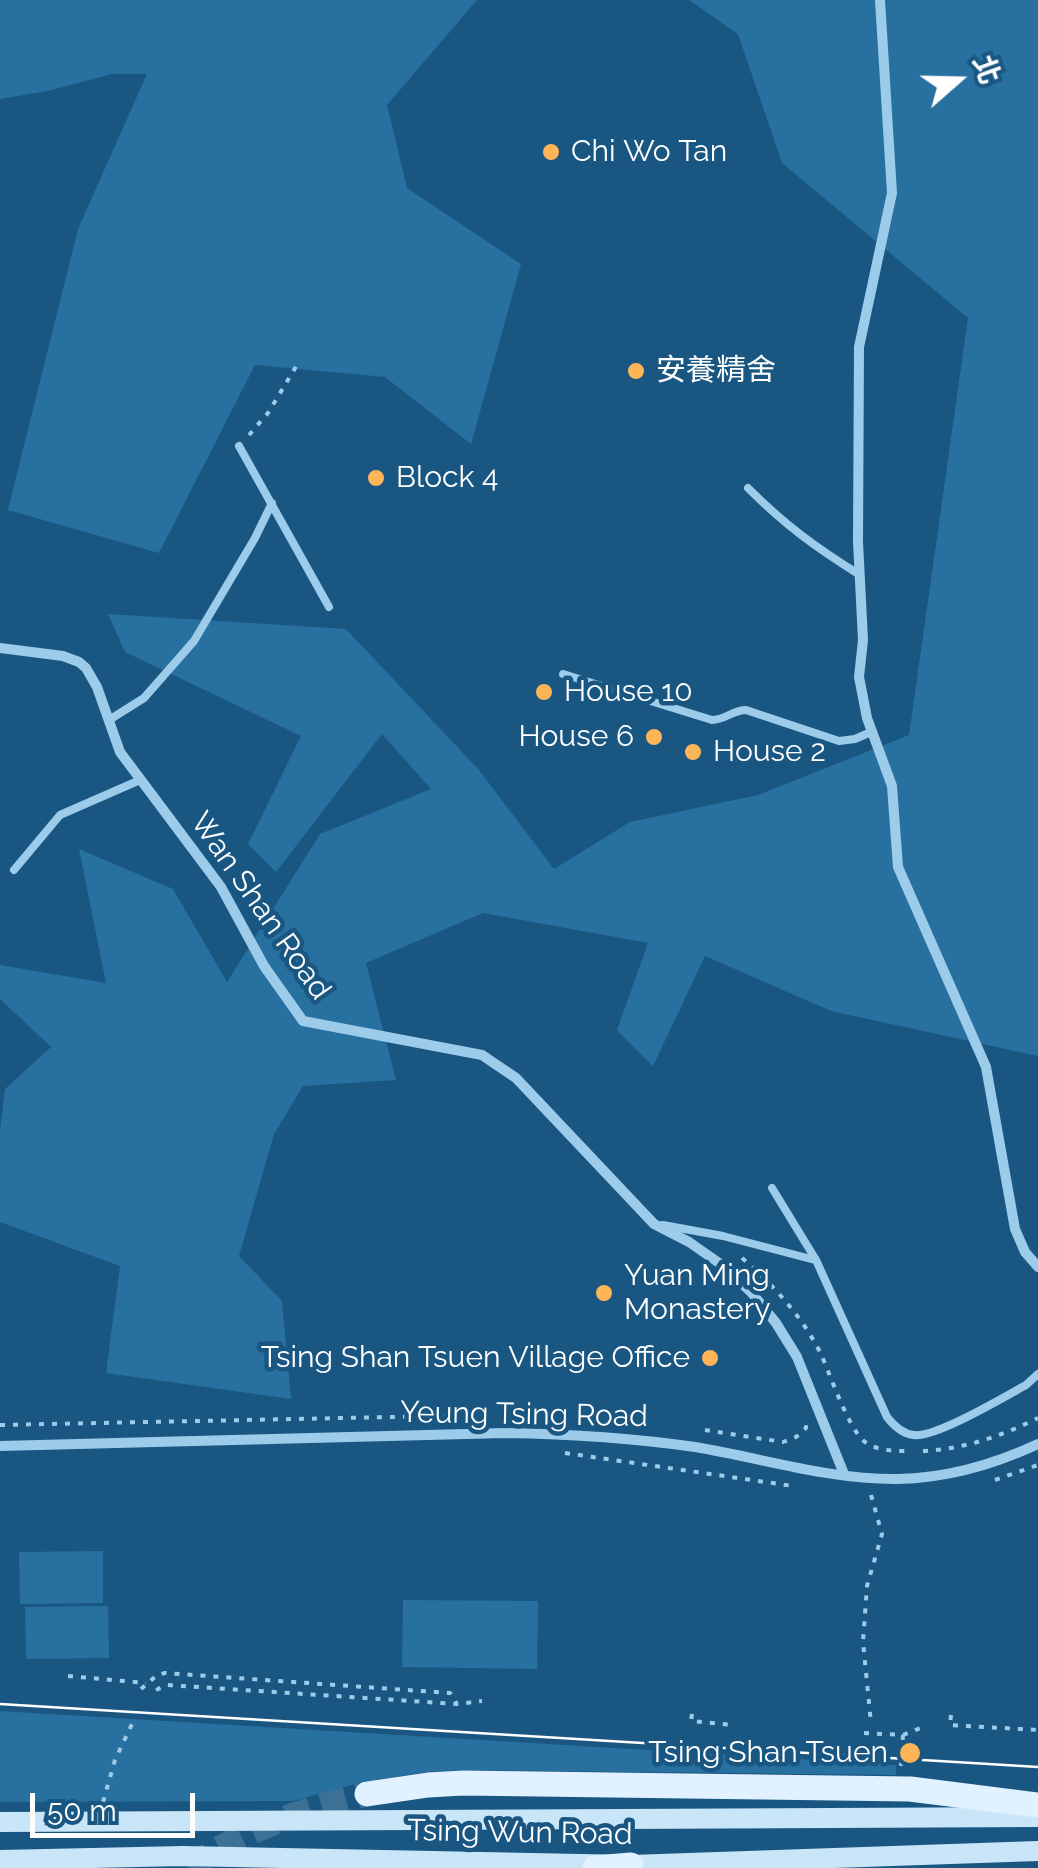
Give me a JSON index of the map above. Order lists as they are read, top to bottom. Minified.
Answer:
{"streets":{"main road":["Tsing Wun Road"],"street":["Wan Shan Road","Yeung Tsing Road"]},"crossings":[["Wan Shan Road","Yeung Tsing Road"]],"places":["Chi Wo Tan","安養精舍","Block 4","House 10","House 6","House 2","Yuan Ming Monastery","Tsing Shan Tsuen Village Office","Tsing Shan Tsuen"],"scale_bar":"50 m","north":"right"}
